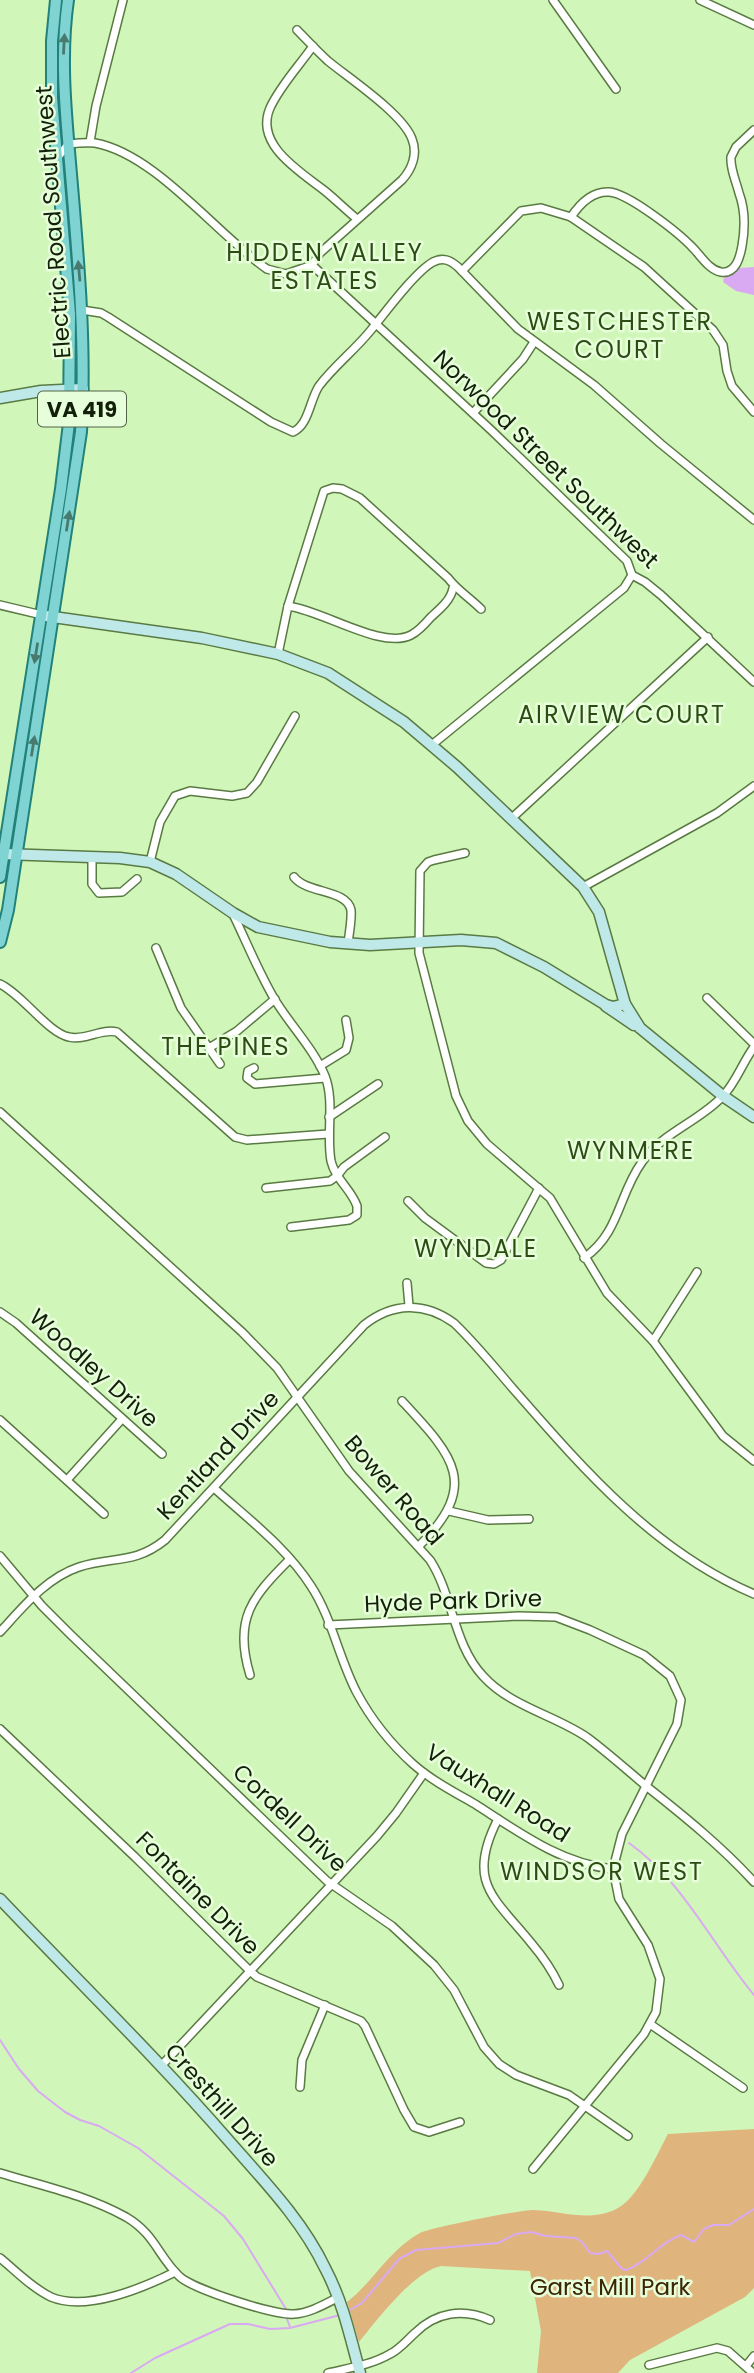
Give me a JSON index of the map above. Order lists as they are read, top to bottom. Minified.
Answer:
{"streets":{"main road":["Electric Road Southwest","VA 419"],"street":["Norwood Street Southwest","Woodley Drive","Kentland Drive","Bower Road","Hyde Park Drive","Vauxhall Road","Cordell Drive","Fontaine Drive","Cresthill Drive"]},"crossings":[["Electric Road Southwest","VA 419"],["Kentland Drive","Bower Road"],["Kentland Drive","Vauxhall Road"],["Kentland Drive","Cordell Drive"],["Bower Road","Hyde Park Drive"],["Hyde Park Drive","Vauxhall Road"],["Hyde Park Drive","Cordell Drive"]],"districts":["HIDDEN VALLEY ESTATES","WESTCHESTER COURT","AIRVIEW COURT","THE PINES","WYNMERE","WYNDALE","WINDSOR WEST"],"parks":["Garst Mill Park"]}
